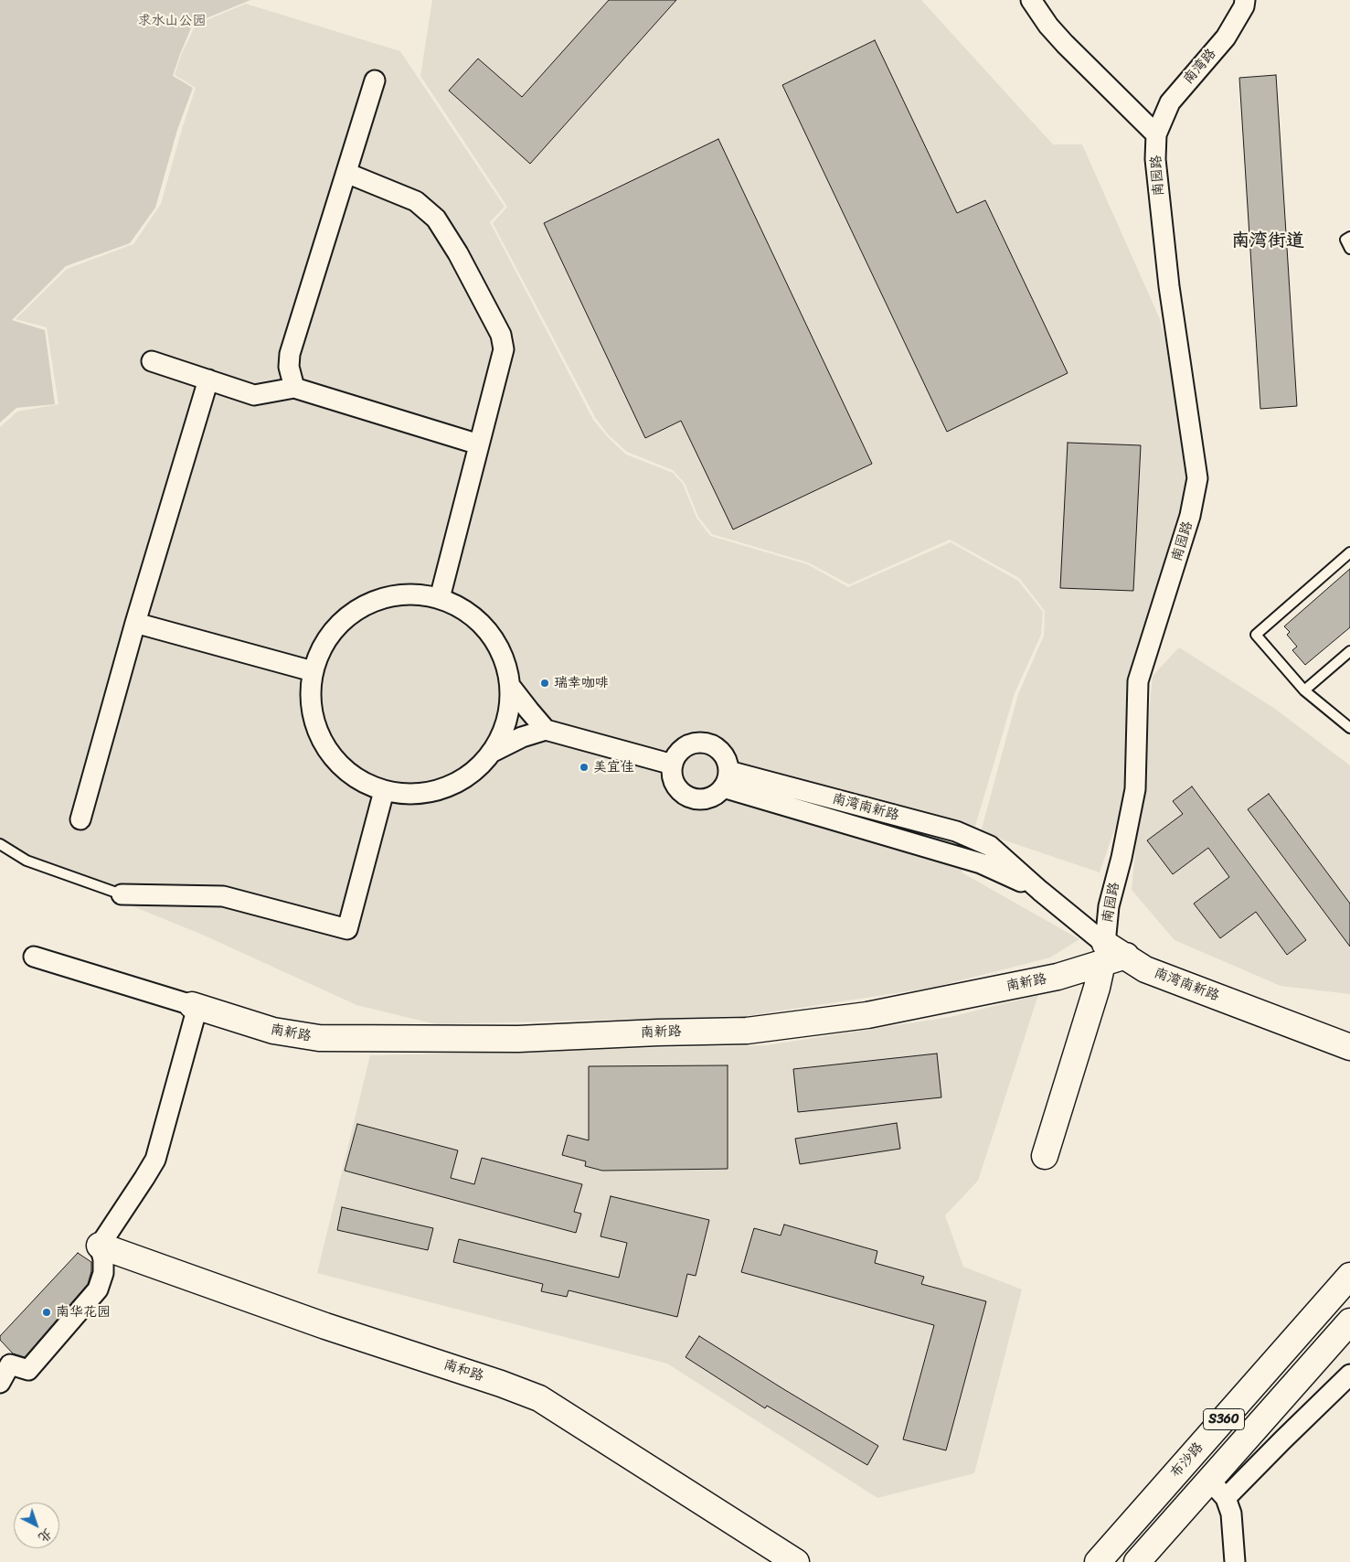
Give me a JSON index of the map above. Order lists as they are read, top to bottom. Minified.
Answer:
{"streets":{"street":["南湾路","南园路","南湾南新路","南新路","南和路","S360","布沙路"]},"crossings":[["南湾路","南园路"],["南园路","南湾南新路"],["南园路","南新路"],["南湾南新路","南新路"]],"districts":["南湾街道"],"parks":["求水山公园"],"places":["瑞幸咖啡","美宜佳","南华花园"],"north":"bottom right"}
